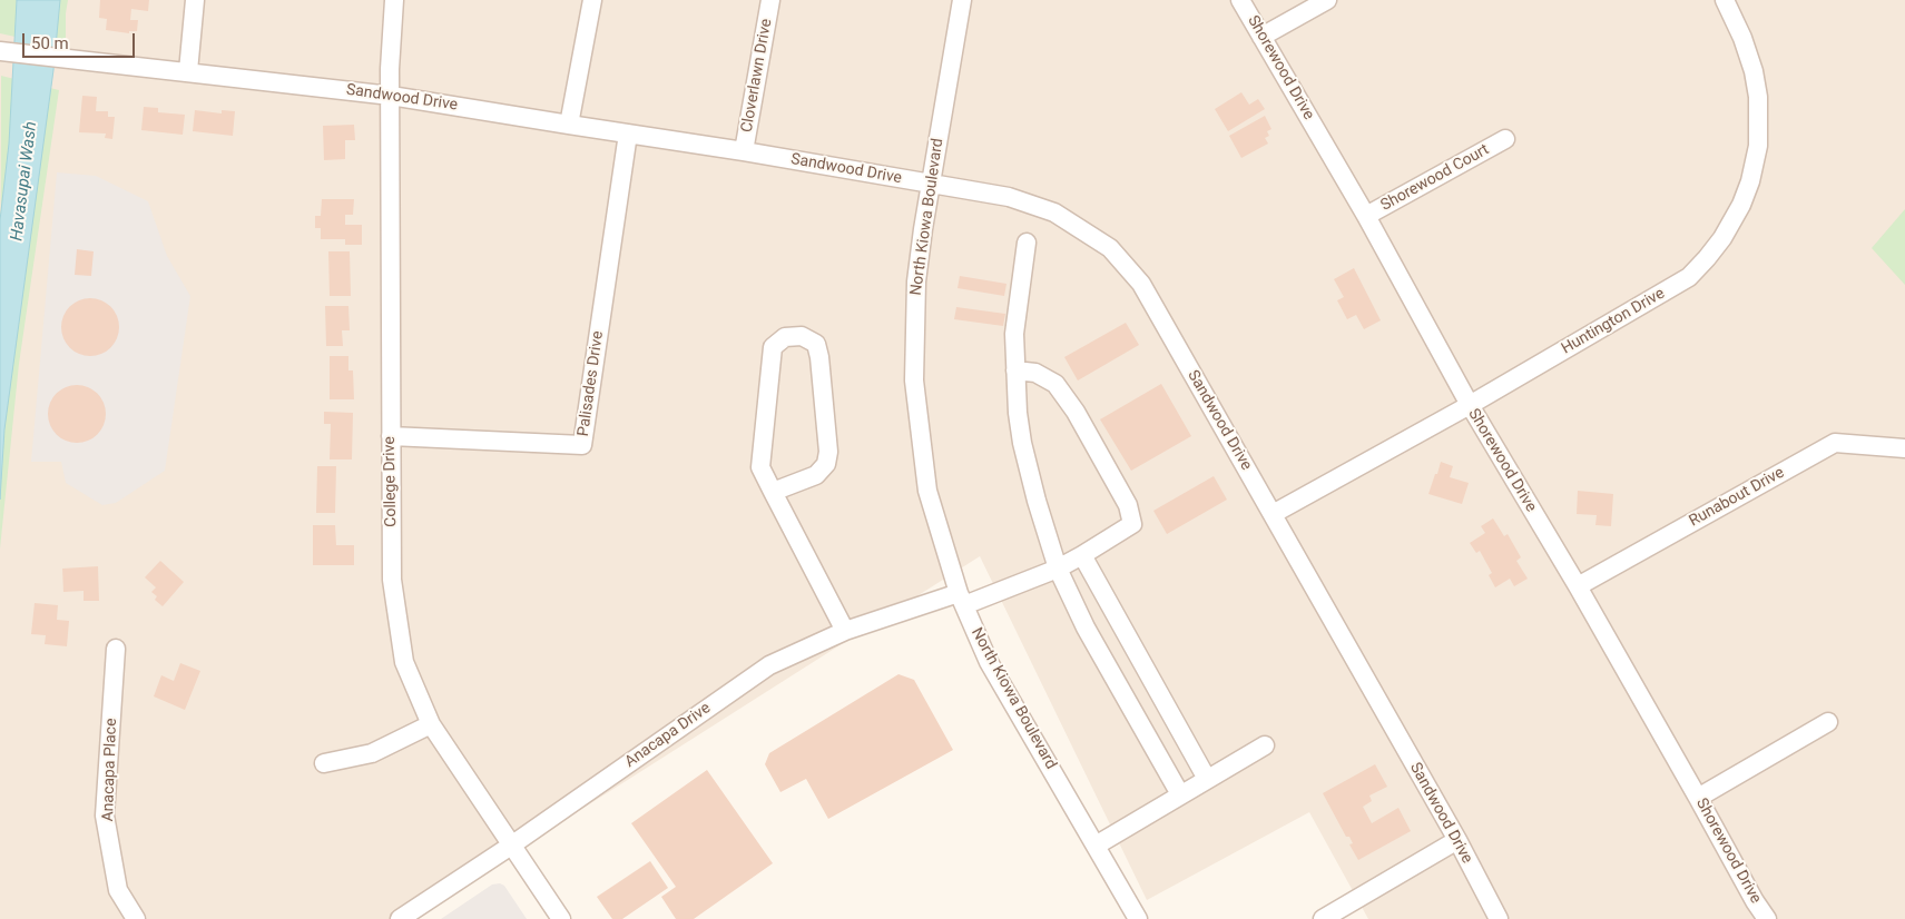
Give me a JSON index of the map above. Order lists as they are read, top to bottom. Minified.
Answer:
{"streets":{"street":["Shorewood Drive","Cloverlawn Drive","Sandwood Drive","Shorewood Court","North Kiowa Boulevard","Huntington Drive","Palisades Drive","College Drive","Runabout Drive","Anacapa Drive","Anacapa Place"]},"crossings":[["Shorewood Drive","Shorewood Court"],["Shorewood Drive","Huntington Drive"],["Shorewood Drive","Runabout Drive"],["Cloverlawn Drive","Sandwood Drive"],["Sandwood Drive","North Kiowa Boulevard"],["Sandwood Drive","Huntington Drive"],["Sandwood Drive","Palisades Drive"],["Sandwood Drive","College Drive"],["North Kiowa Boulevard","Anacapa Drive"],["Palisades Drive","College Drive"],["College Drive","Anacapa Drive"]],"water":["Havasupai Wash"],"scale_bar":"50 m"}
